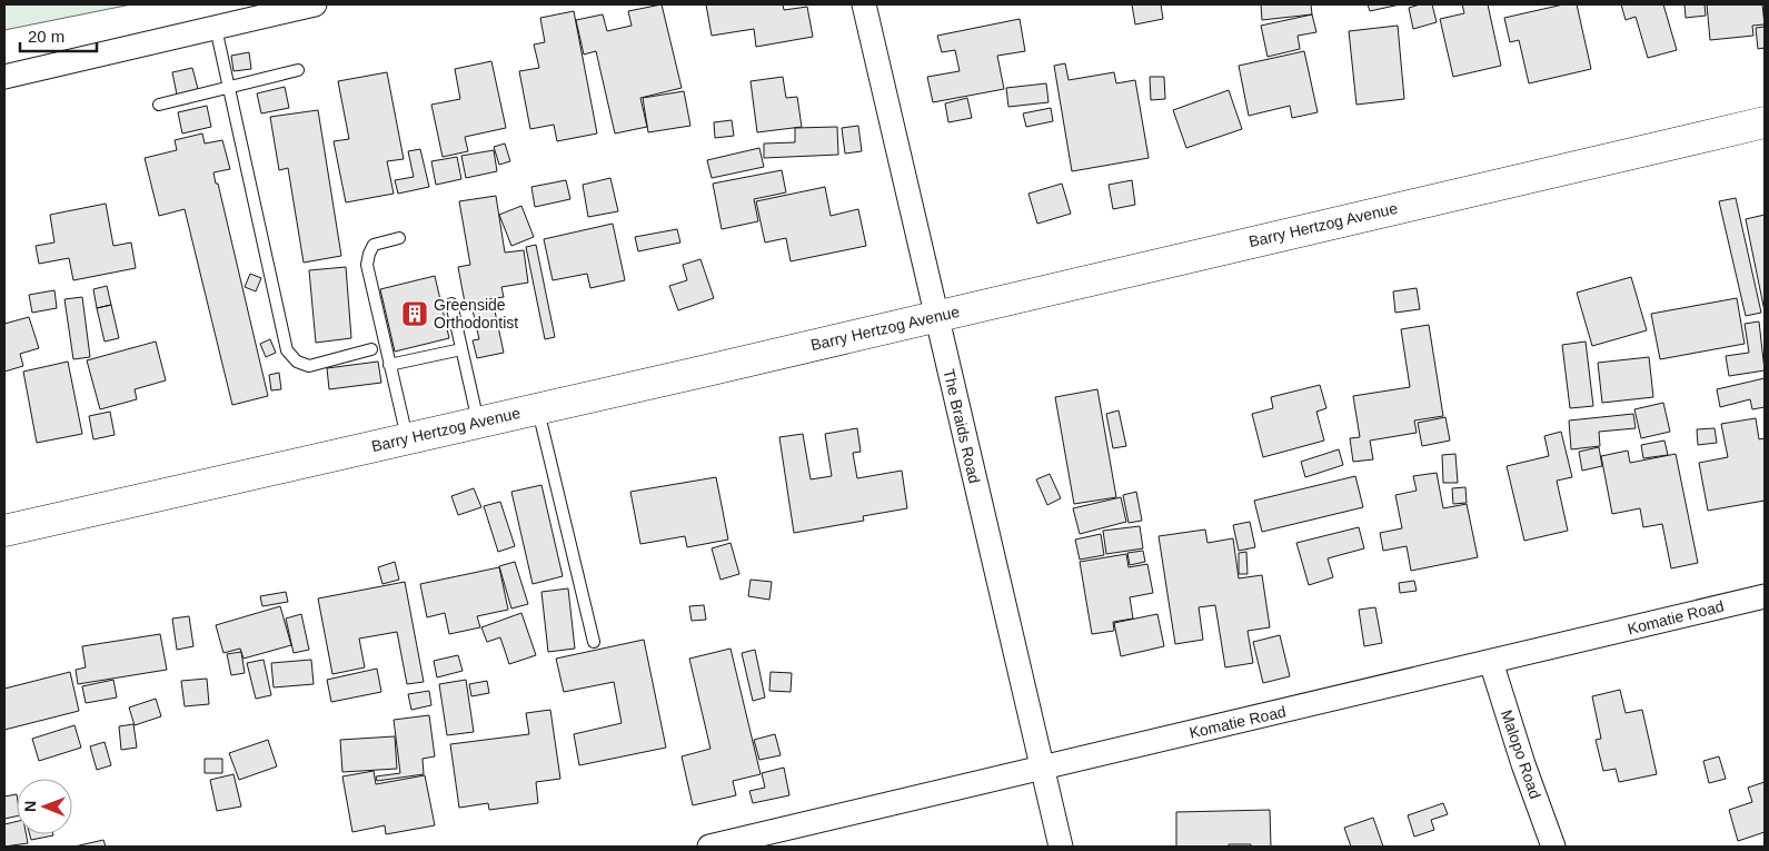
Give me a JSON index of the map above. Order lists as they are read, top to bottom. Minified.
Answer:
{"streets":{"main road":["Barry Hertzog Avenue"],"street":["The Braids Road","Komatie Road","Malopo Road"]},"crossings":[["Barry Hertzog Avenue","The Braids Road"],["The Braids Road","Komatie Road"],["Komatie Road","Malopo Road"]],"places":{"building":["Greenside Orthodontist"]},"scale_bar":"20 m","north":"left"}
